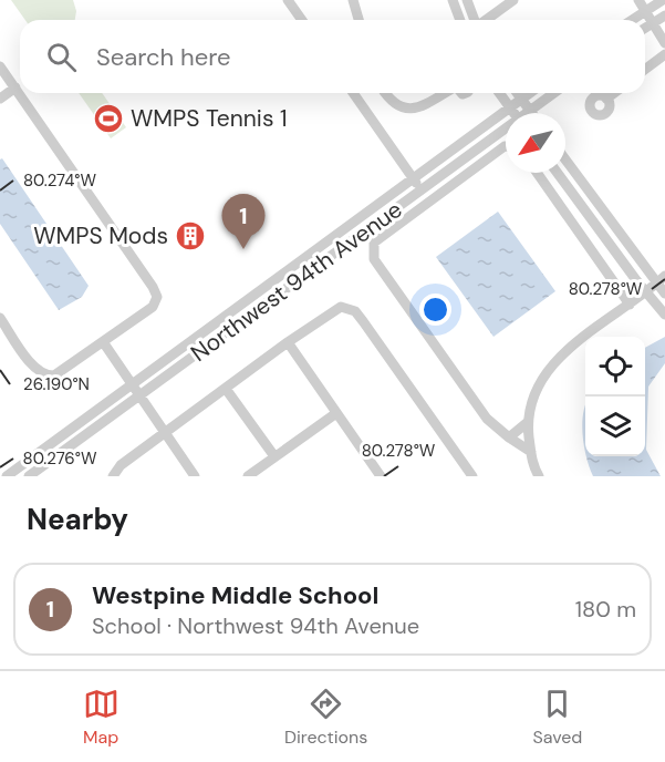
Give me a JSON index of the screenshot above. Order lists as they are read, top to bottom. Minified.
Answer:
{"streets":{"street":["Northwest 94th Avenue"]},"places":{"sports":["WMPS Tennis 1"],"building":["WMPS Mods"]},"north":"bottom left","page":{"search":"Search here","pins":"1","heading":"Nearby","list":[{"mark":"1","name":"Westpine Middle School","note":"School · Northwest 94th Avenue","value":"180 m"}],"nav":["Map","Directions","Saved"]},"coordinates":["80.274°W","80.278°W","26.190°N","80.276°W"]}
